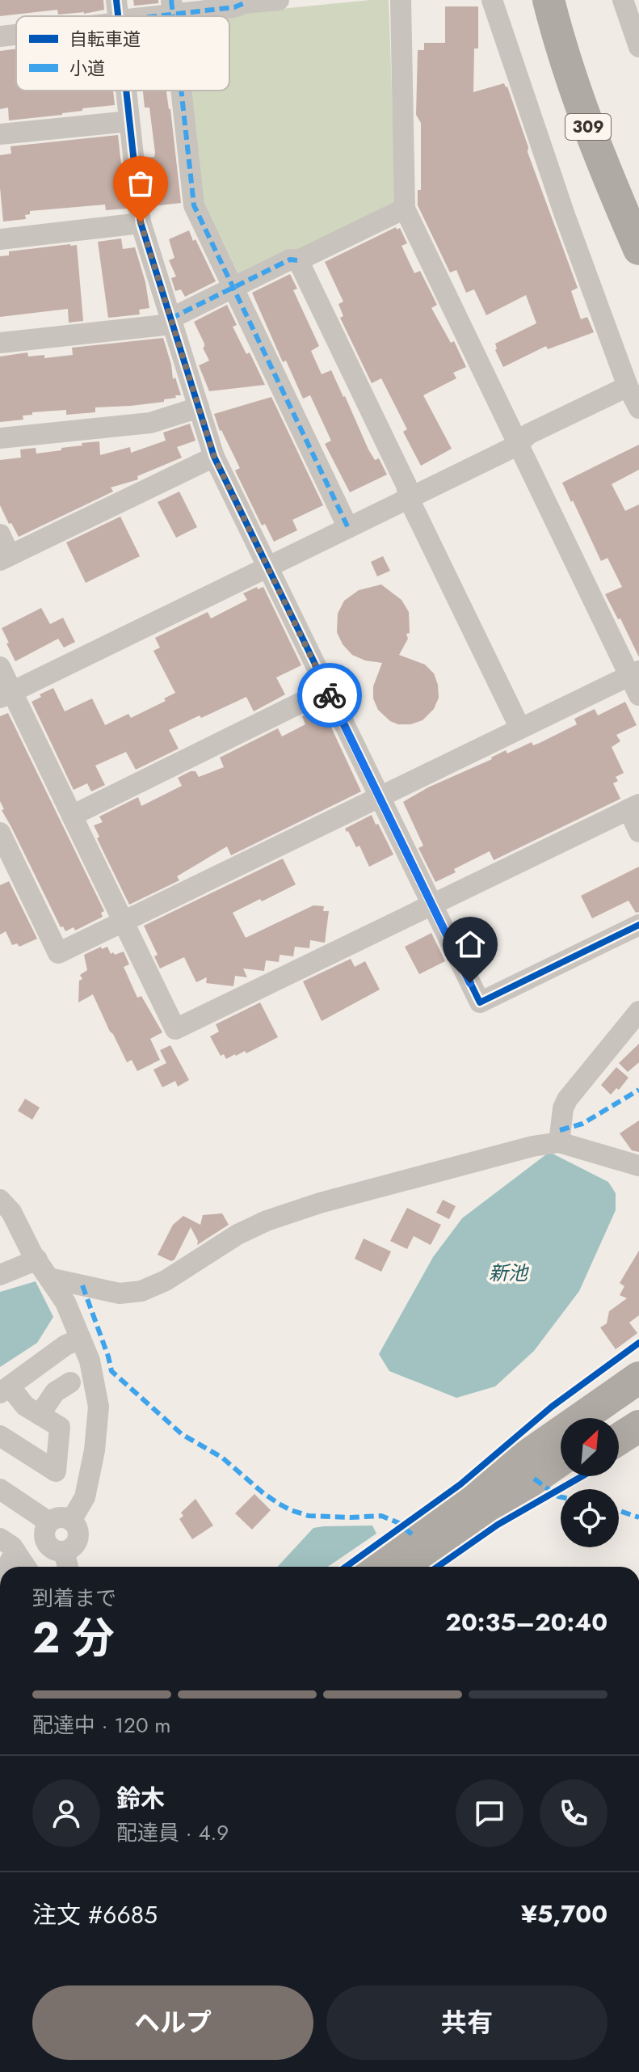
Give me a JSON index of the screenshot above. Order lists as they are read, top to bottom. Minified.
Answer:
{"streets":{"highway":["309"]},"water":["新池"],"legend":["自転車道","小道"],"north":"top right","page":{"heading":["2 分","到着まで","20:35–20:40"],"panel":["鈴木","配達員 · 4.9","注文 #6685","¥5,700"],"bar":"配達中 · 120 m","buttons":["ヘルプ","共有"]}}
